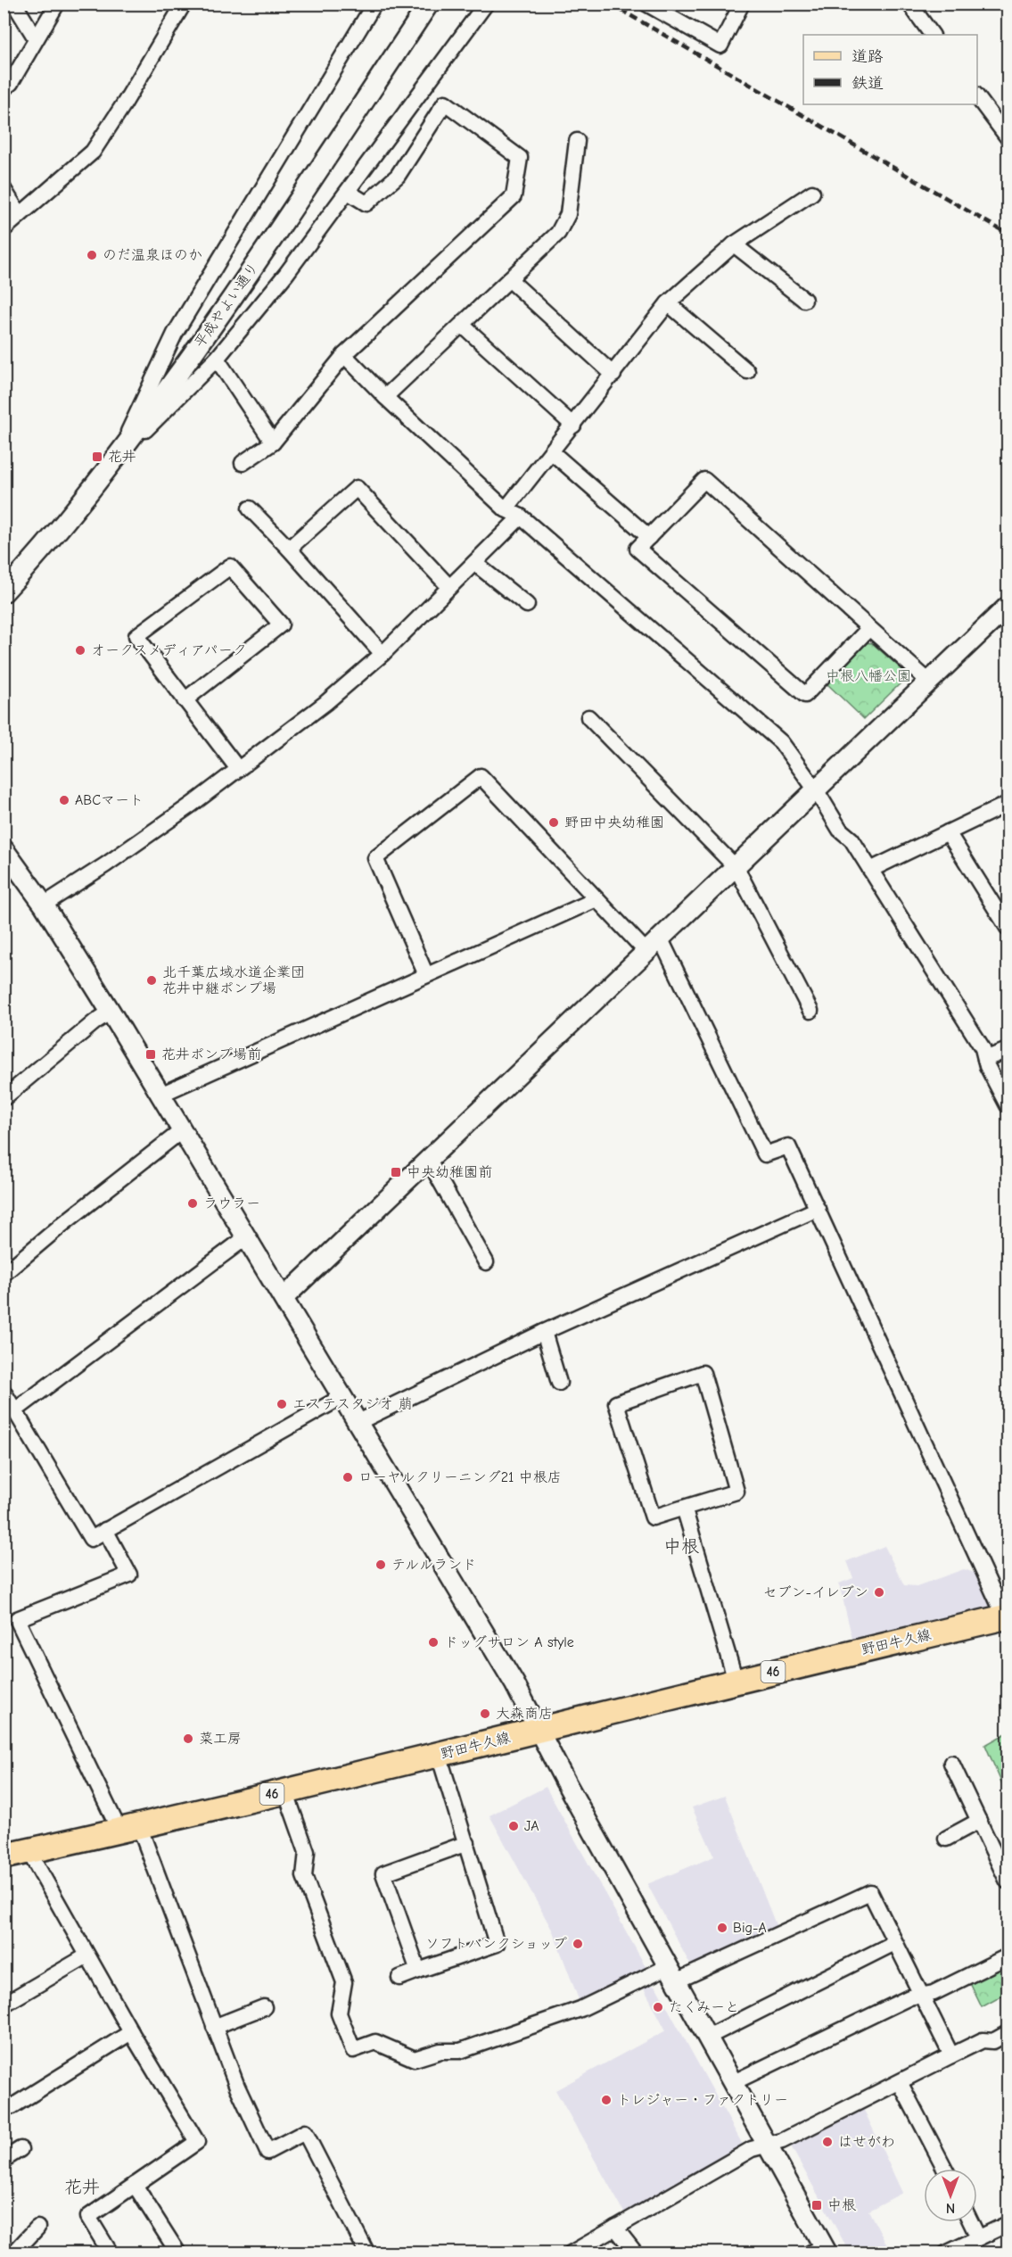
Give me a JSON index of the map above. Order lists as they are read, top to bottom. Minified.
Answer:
{"streets":{"main road":["野田牛久線","46"],"street":["平成やよい通り"]},"districts":["中根","花井"],"parks":["中根八幡公園"],"places":{"other":["のだ温泉ほのか","オークスメディアパーク","ABCマート","野田中央幼稚園","北千葉広域水道企業団 花井中継ポンプ場","ラウラー","エステスタジオ 萠","ローヤルクリーニング21 中根店","テルルランド","セブン-イレブン","ドッグサロン A style","大森商店","菜工房","JA","Big-A","ソフトバンクショップ","たくみーと","トレジャー・ファクトリー","はせがわ"],"transit":["花井","花井ポンプ場前","中央幼稚園前","中根"]},"legend":["道路","鉄道"],"north":"bottom"}
